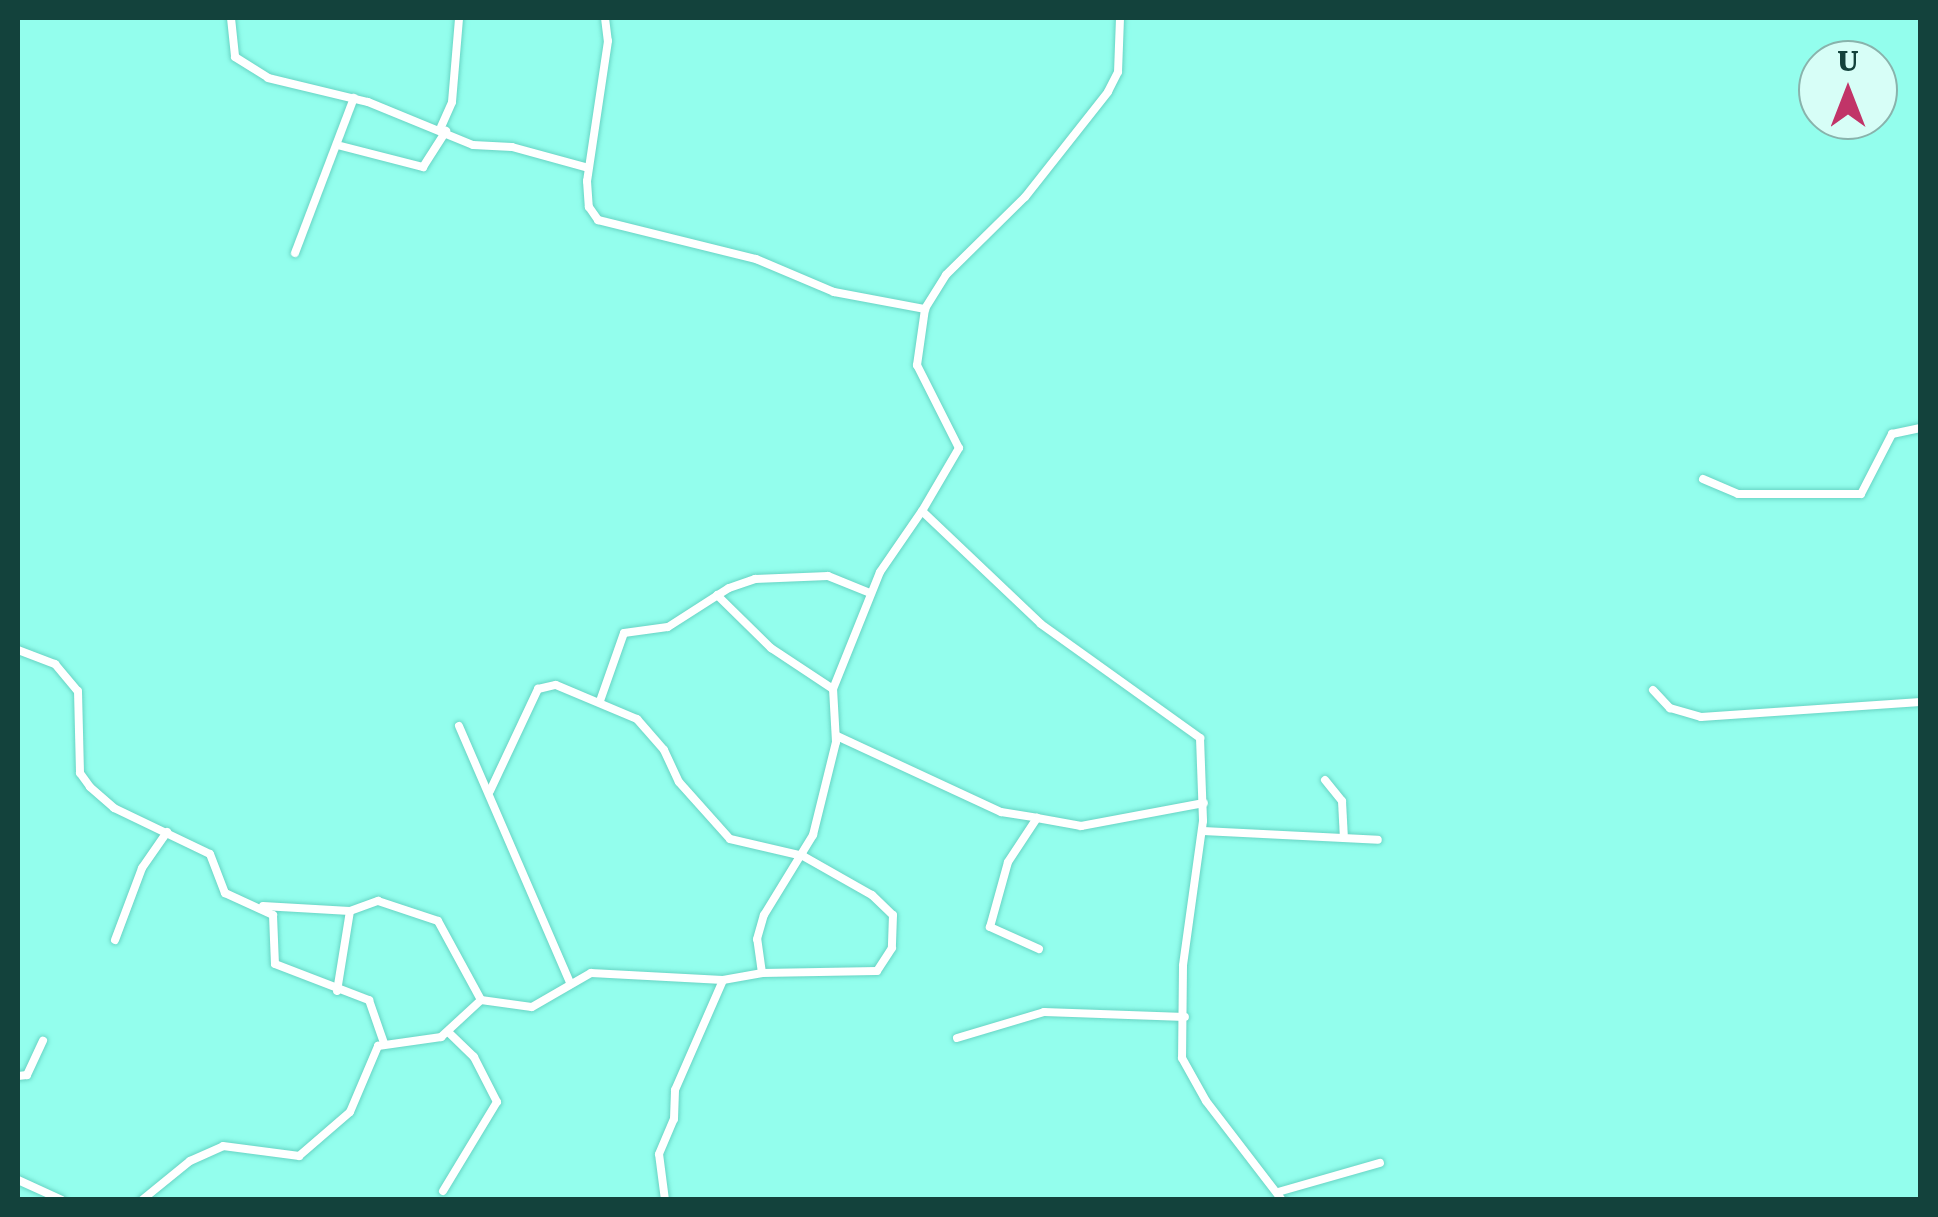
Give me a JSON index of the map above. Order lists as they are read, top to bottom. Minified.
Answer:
{"north":"top"}
